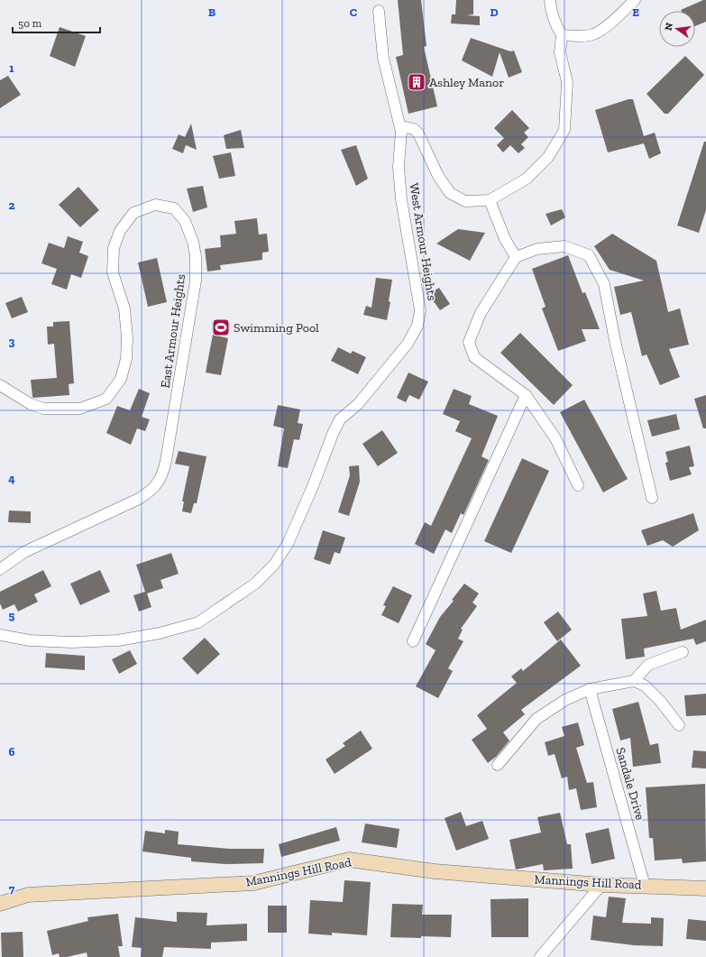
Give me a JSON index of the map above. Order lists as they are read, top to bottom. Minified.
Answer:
{"streets":{"main road":["Mannings Hill Road"],"street":["West Armour Heights","East Armour Heights","Sandale Drive"]},"crossings":[["Sandale Drive","Mannings Hill Road"]],"places":{"building":["Ashley Manor"],"sports":["Swimming Pool"]},"scale_bar":"50 m","north":"left","grid":{"columns":["B","C","D","E"],"rows":["1","2","3","4","5","6","7"]}}
